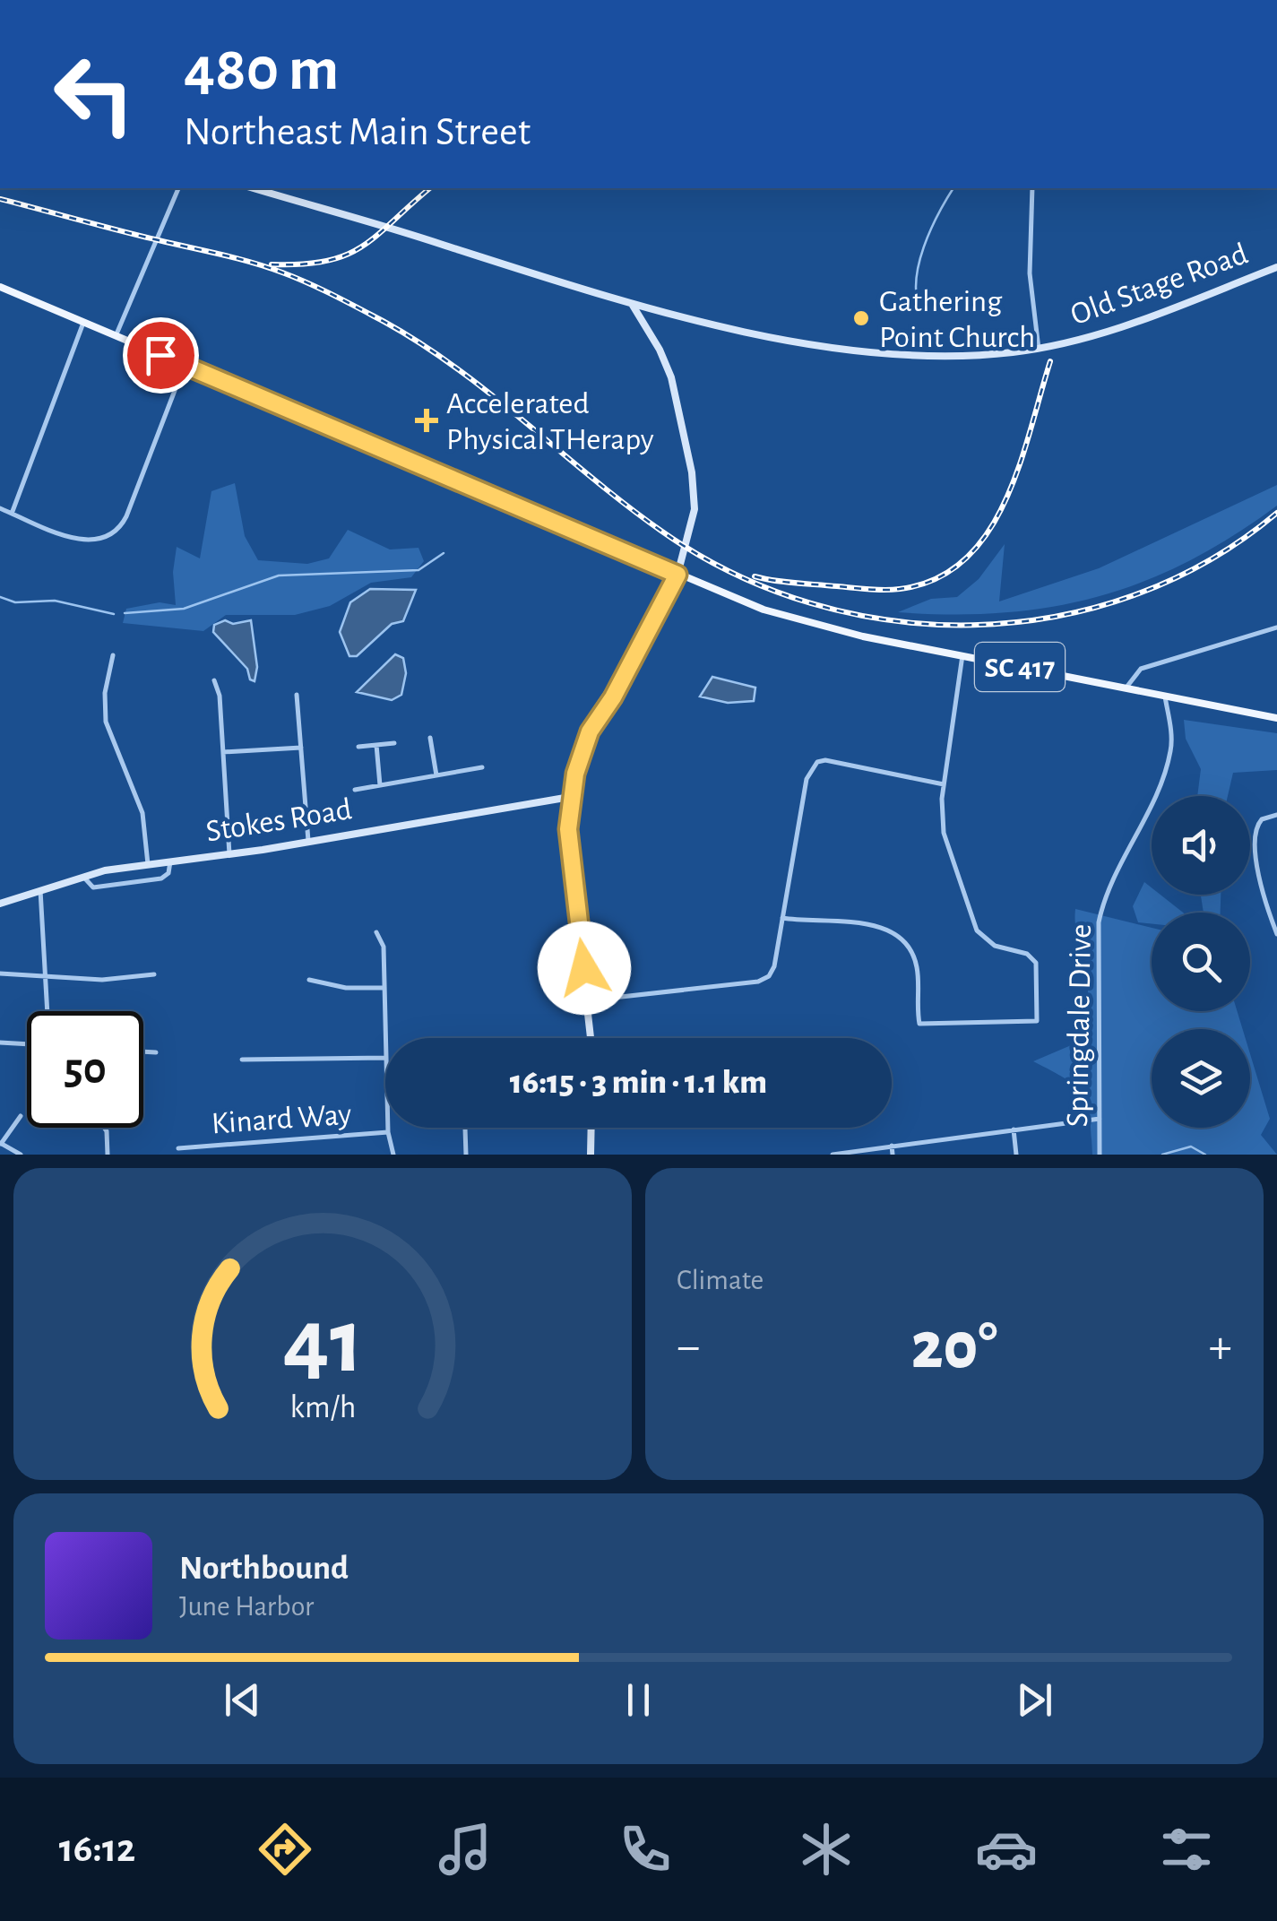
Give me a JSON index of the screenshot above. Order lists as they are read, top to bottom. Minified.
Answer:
{"streets":{"main road":["SC 417"],"street":["Old Stage Road","Stokes Road","Springdale Drive","Kinard Way"]},"crossings":[["SC 417","Springdale Drive"]],"places":{"other":["Gathering Point Church"],"health":["Accelerated Physical THerapy"]},"page":{"turn":["480 m","Northeast Main Street"],"limit":"50","trip":"16:15 · 3 min · 1.1 km","tile":"Climate","heat":["−","20°","+"],"song":["Northbound","June Harbor"],"tabs":"16:12","gauge":["41","km/h"]}}
